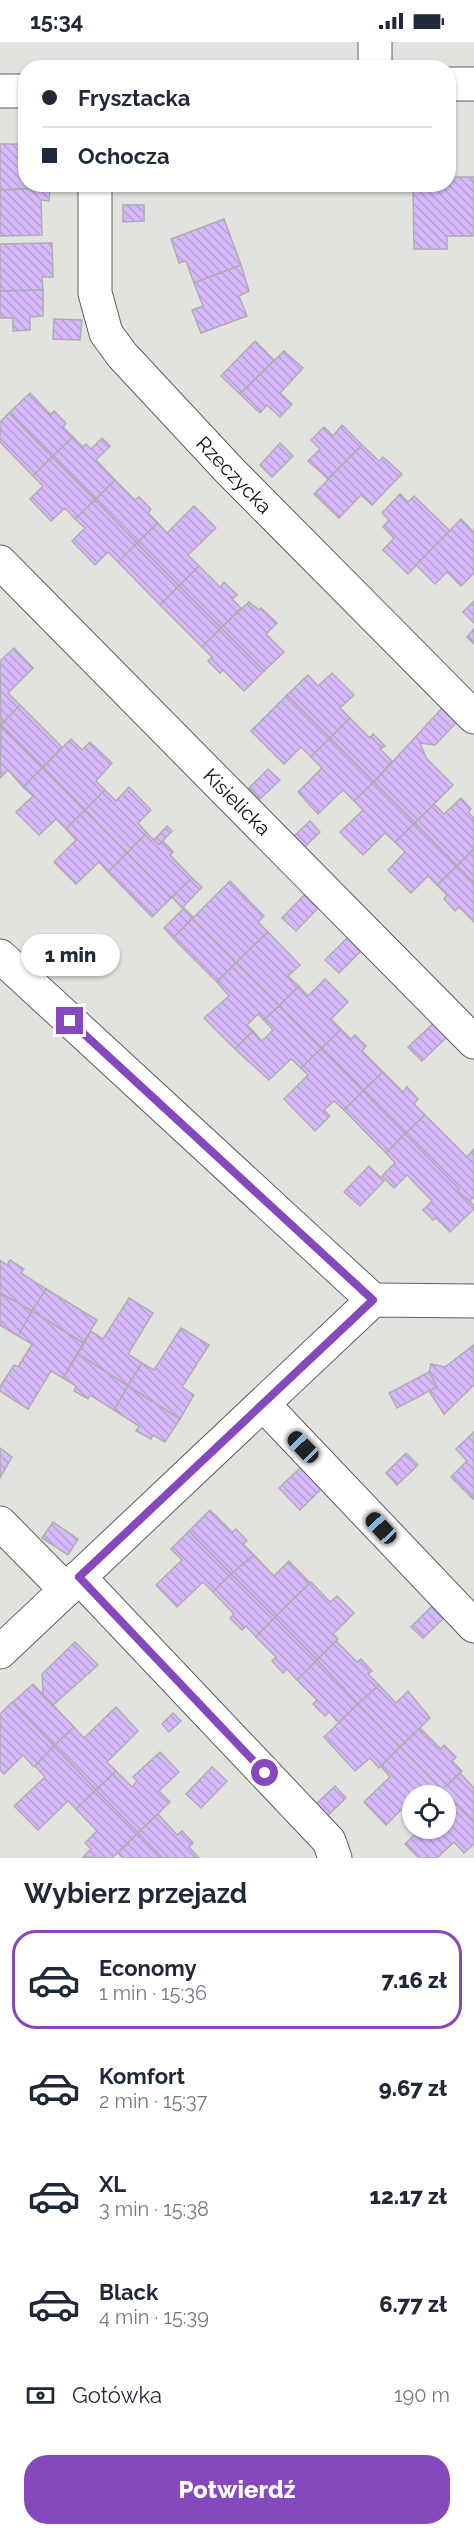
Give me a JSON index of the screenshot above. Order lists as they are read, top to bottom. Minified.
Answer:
{"streets":{"street":["Rzeczycka","Kisielicka"]},"page":{"status":"15:34","banner":["Frysztacka","Ochocza"],"bubble":"1 min","heading":"Wybierz przejazd","list":[{"name":"Economy","note":"1 min · 15:36","value":"7.16 zł"},{"name":"Komfort","note":"2 min · 15:37","value":"9.67 zł"},{"name":"XL","note":"3 min · 15:38","value":"12.17 zł"},{"name":"Black","note":"4 min · 15:39","value":"6.77 zł"}],"pay":["Gotówka","190 m"],"buttons":"Potwierdź"}}
